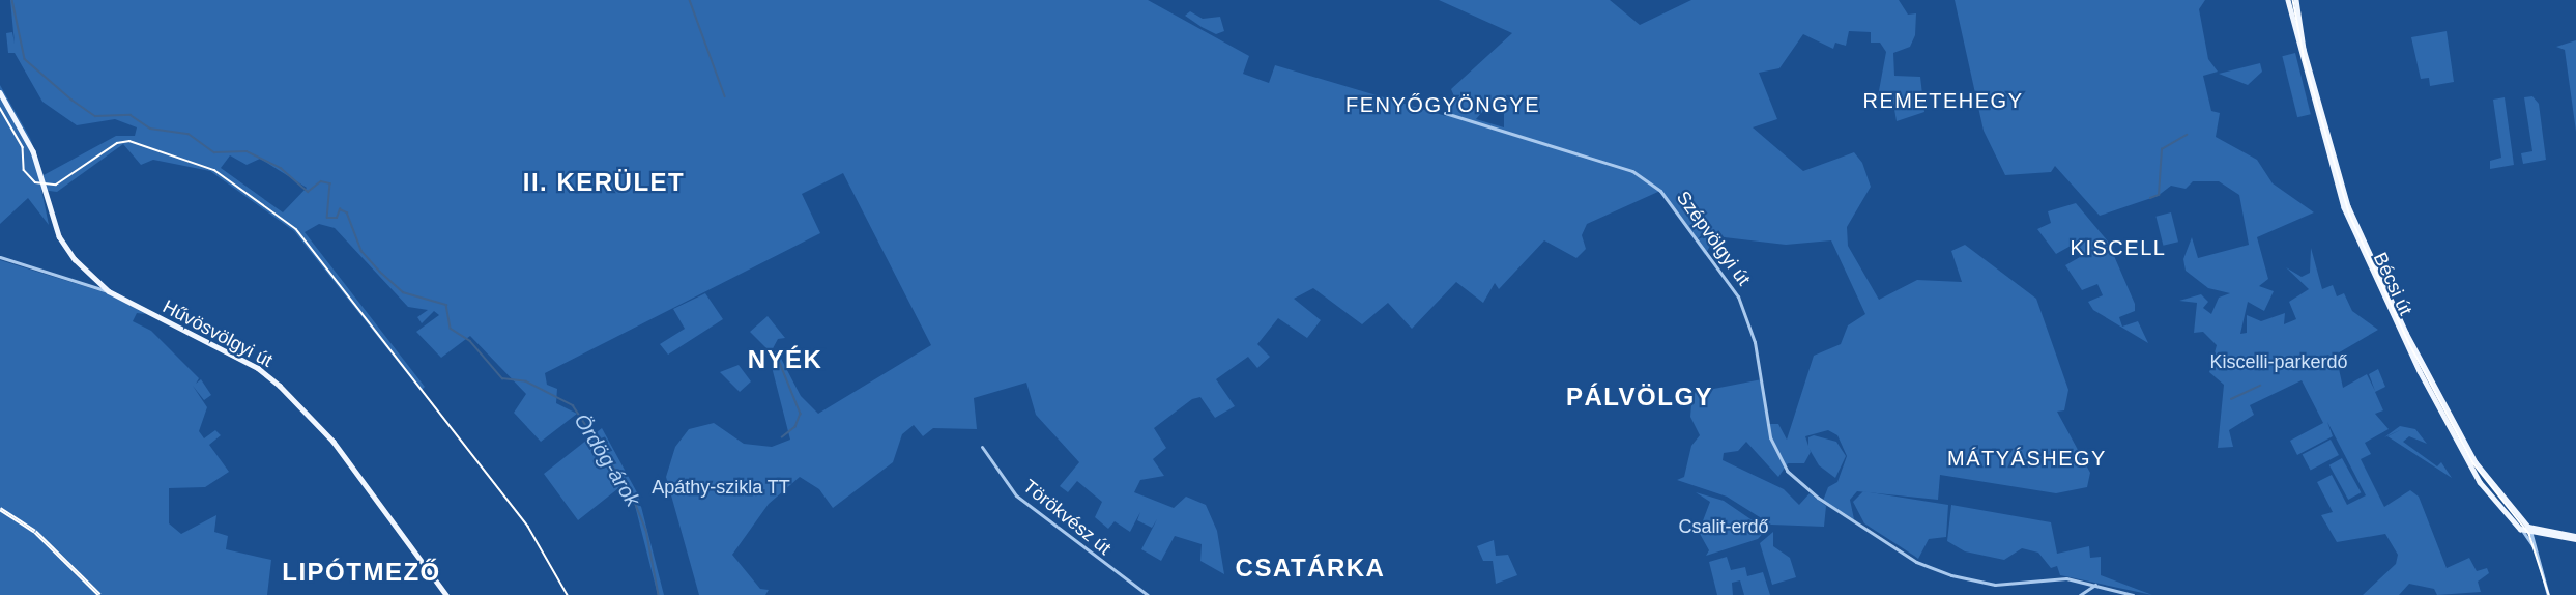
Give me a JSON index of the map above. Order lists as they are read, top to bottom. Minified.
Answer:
{"streets":{"main road":["Bécsi út","Hűvösvölgyi út"],"street":["Szépvölgyi út","Törökvész út"]},"districts":["REMETEHEGY","FENYŐGYÖNGYE","II. KERÜLET","KISCELL","NYÉK","PÁLVÖLGY","MÁTYÁSHEGY","CSATÁRKA","LIPÓTMEZŐ"],"water":["Ördög-árok"],"parks":["Kiscelli-parkerdő","Apáthy-szikla TT","Csalit-erdő"]}
